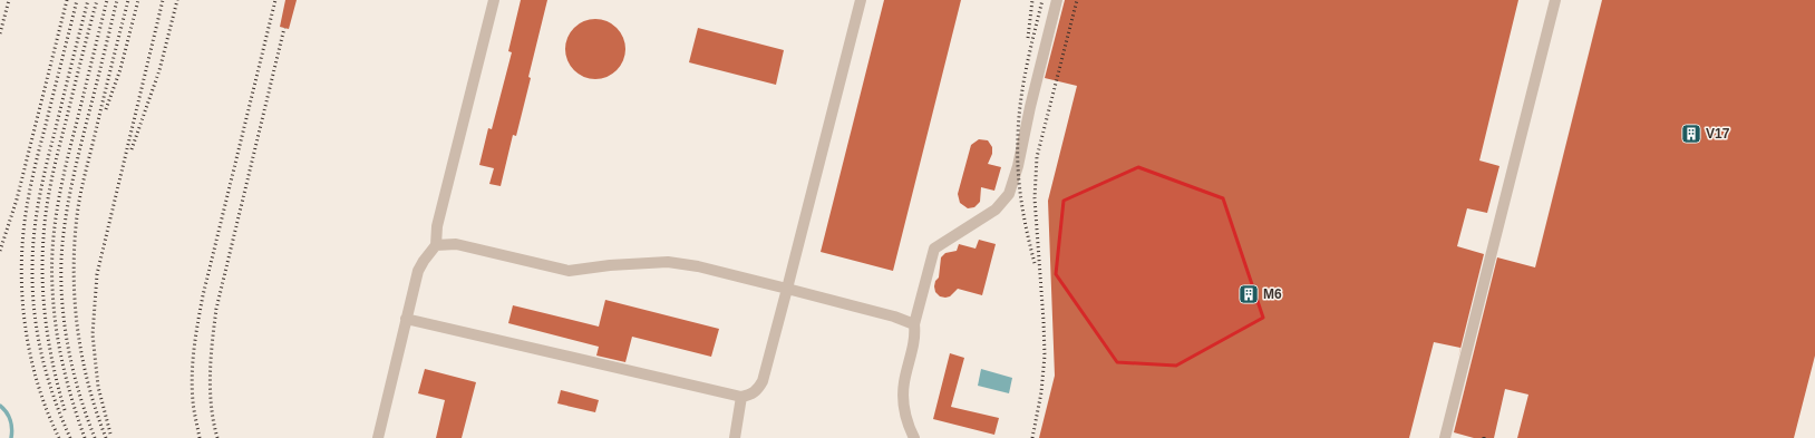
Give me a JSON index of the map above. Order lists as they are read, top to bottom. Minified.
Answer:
{"places":{"building":["V17","M6"]}}
